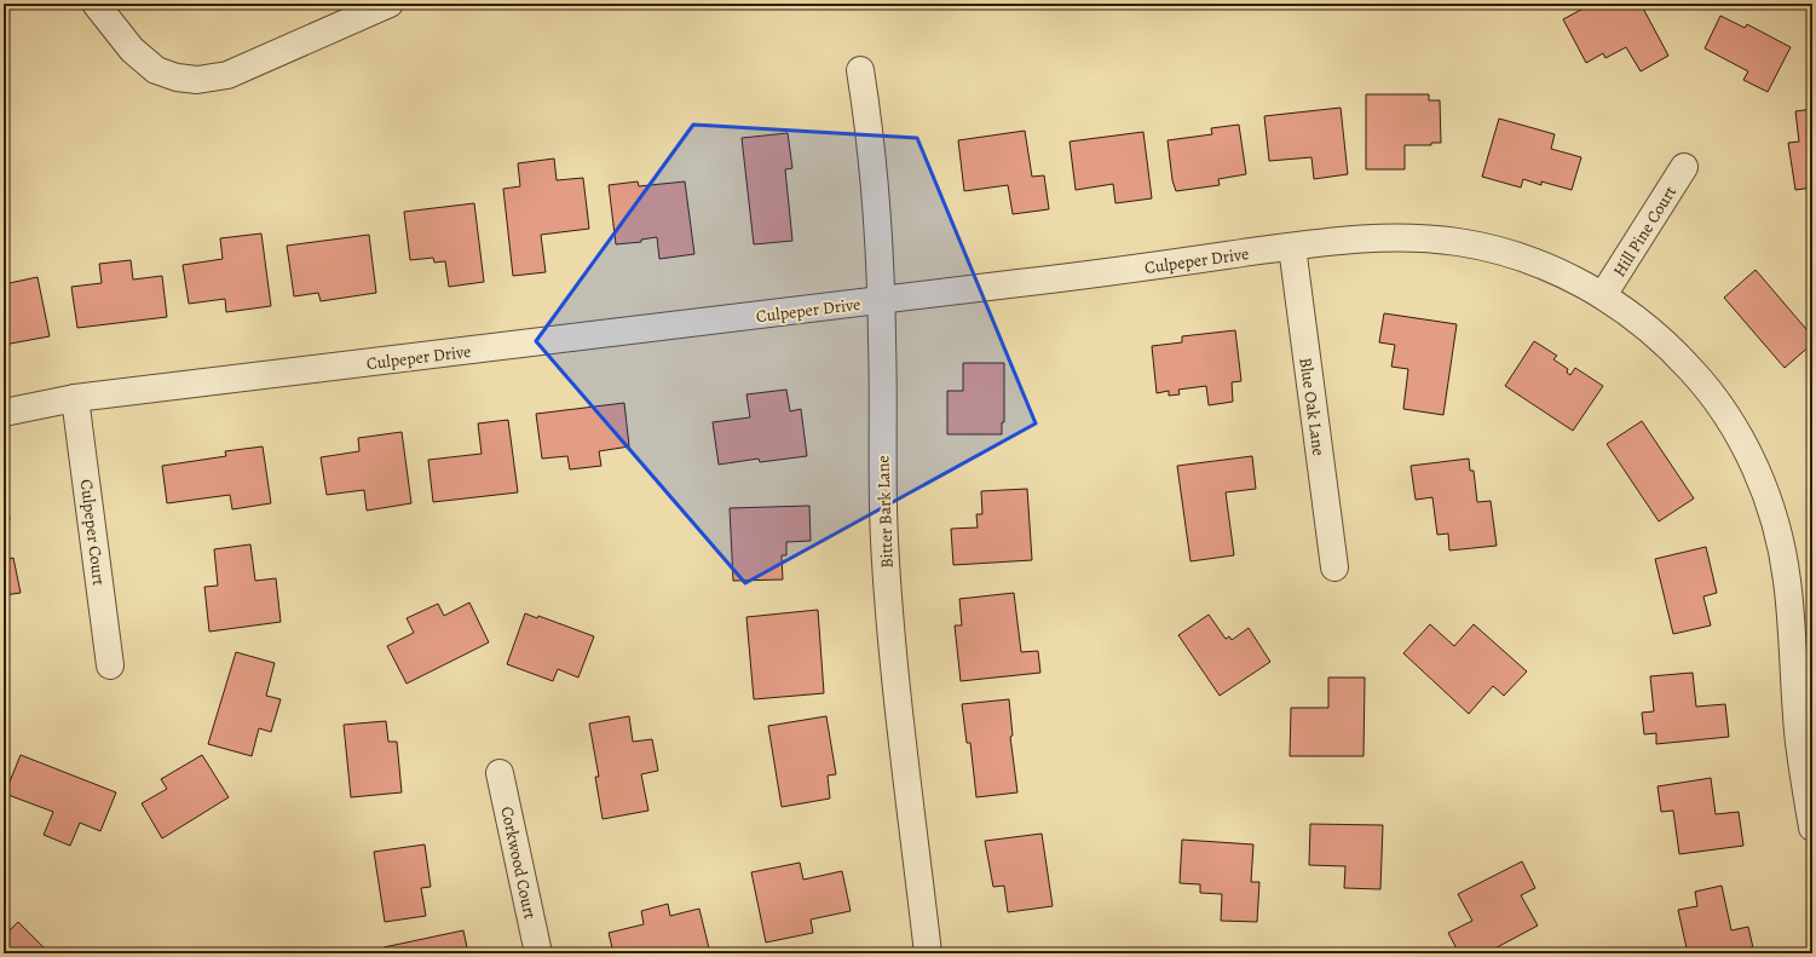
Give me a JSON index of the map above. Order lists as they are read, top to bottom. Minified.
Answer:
{"streets":{"street":["Hill Pine Court","Culpeper Drive","Blue Oak Lane","Bitter Bark Lane","Culpeper Court","Corkwood Court"]},"crossings":[["Hill Pine Court","Culpeper Drive"],["Culpeper Drive","Blue Oak Lane"],["Culpeper Drive","Bitter Bark Lane"],["Culpeper Drive","Culpeper Court"]]}
